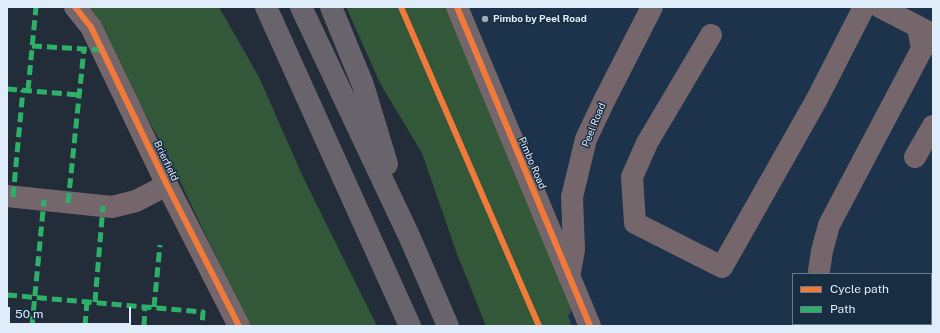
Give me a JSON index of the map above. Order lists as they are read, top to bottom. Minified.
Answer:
{"streets":{"street":["Peel Road","Brierfield","Pimbo Road"]},"crossings":[["Peel Road","Pimbo Road"]],"places":["Pimbo by Peel Road"],"legend":["Cycle path","Path"],"scale_bar":"50 m"}
